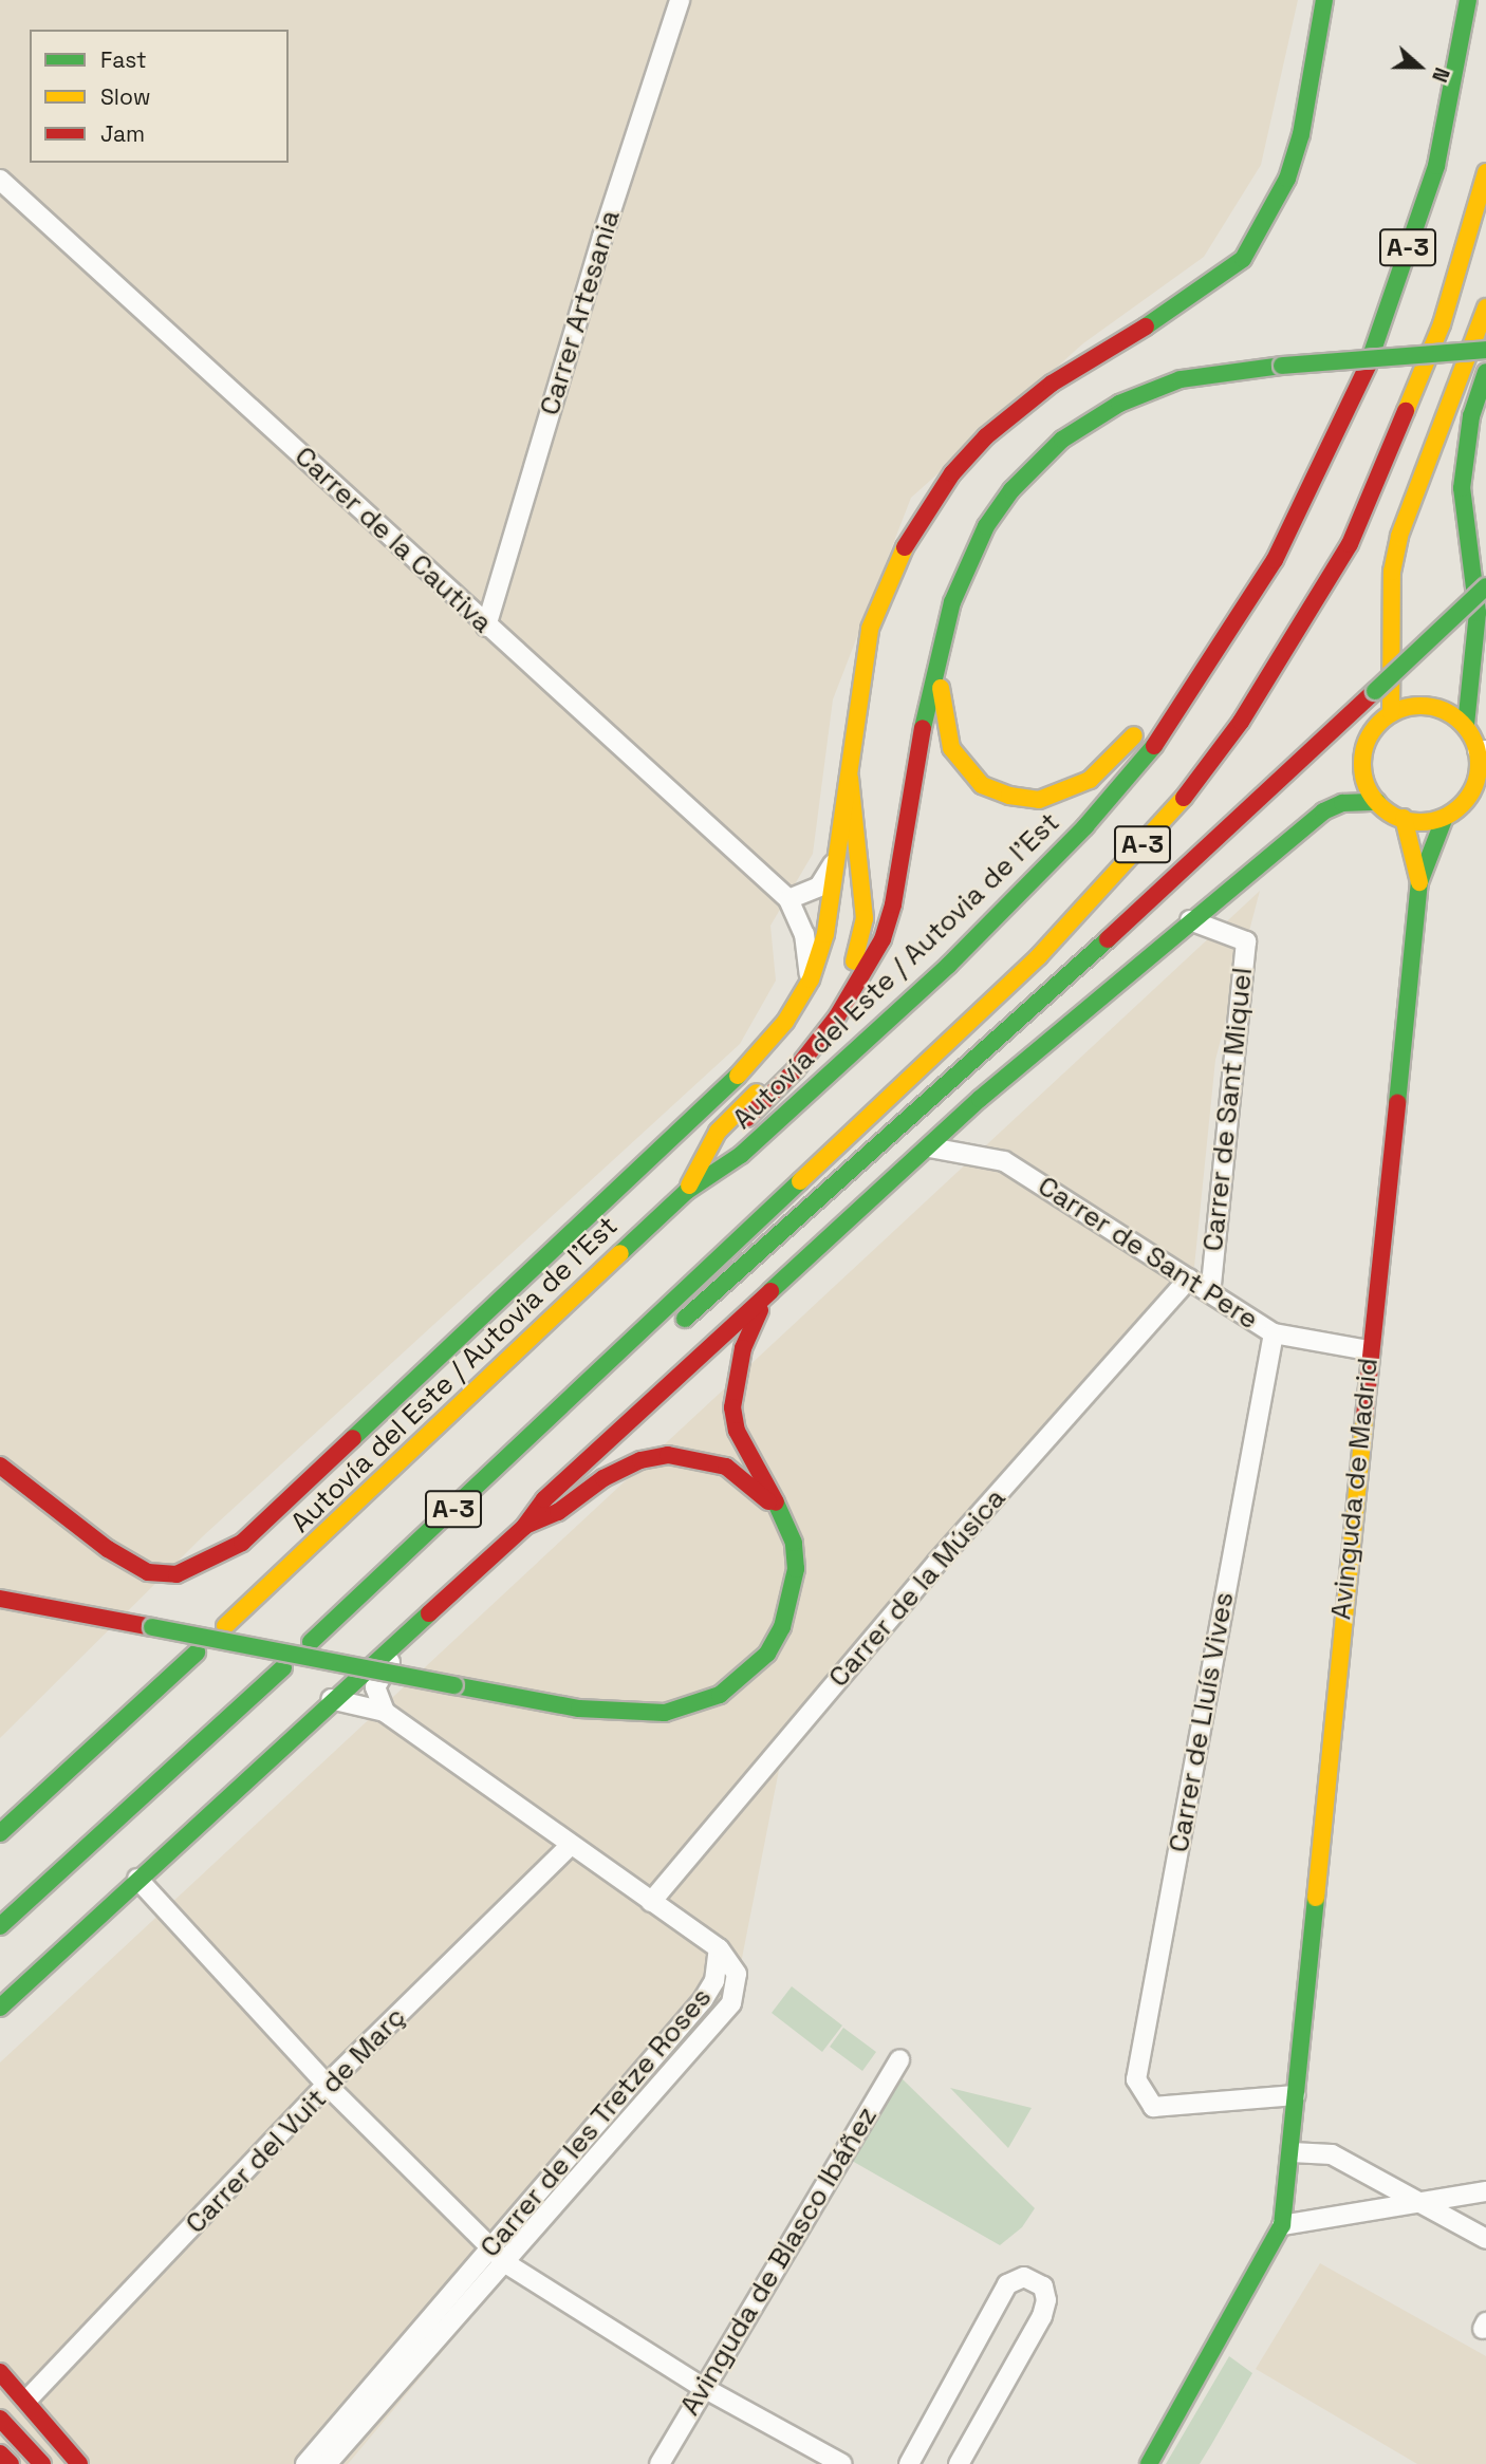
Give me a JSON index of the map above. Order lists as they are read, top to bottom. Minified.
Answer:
{"streets":{"main road":["A-3","Autovía del Este / Autovia de l'Est","Avinguda de Madrid"],"street":["Carrer Artesania","Carrer de la Cautiva","Carrer de Sant Miquel","Carrer de Sant Pere","Carrer de la Música","Carrer de Lluís Vives","Carrer del Vuit de Març","Carrer de les Tretze Roses","Avinguda de Blasco Ibáñez"]},"crossings":[["Carrer Artesania","Carrer de la Cautiva"],["Carrer de Sant Miquel","Carrer de Sant Pere"],["Carrer de Sant Pere","Avinguda de Madrid"],["Carrer de Sant Pere","Carrer de la Música"],["Carrer de Sant Pere","Carrer de Lluís Vives"],["Avinguda de Madrid","Carrer de Lluís Vives"]],"legend":["Fast","Slow","Jam"],"north":"right"}
